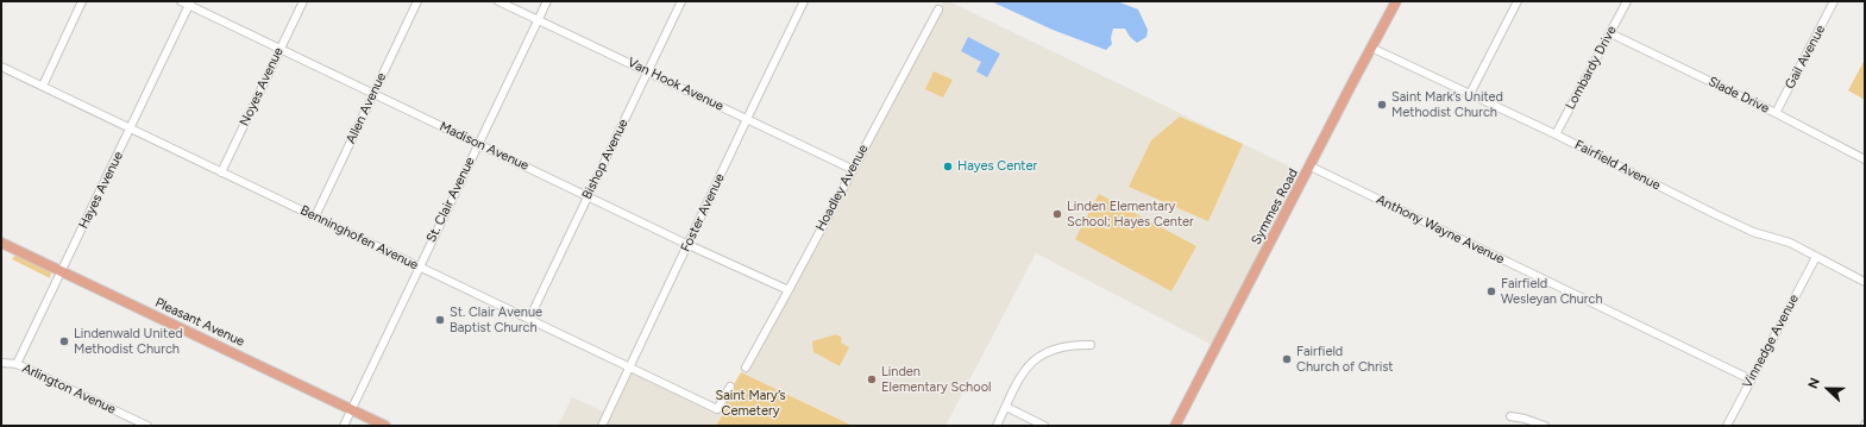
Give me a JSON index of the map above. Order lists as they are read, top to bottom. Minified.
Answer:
{"streets":{"main road":["Symmes Road","Pleasant Avenue"],"street":["Gail Avenue","Lombardy Drive","Van Hook Avenue","Noyes Avenue","Slade Drive","Allen Avenue","Madison Avenue","Bishop Avenue","Fairfield Avenue","Hoadley Avenue","Hayes Avenue","St. Clair Avenue","Foster Avenue","Anthony Wayne Avenue","Benninghofen Avenue","Vinnedge Avenue","Arlington Avenue"]},"crossings":[["Gail Avenue","Slade Drive"],["Lombardy Drive","Slade Drive"],["Lombardy Drive","Fairfield Avenue"],["Van Hook Avenue","Bishop Avenue"],["Van Hook Avenue","Hoadley Avenue"],["Van Hook Avenue","St. Clair Avenue"],["Van Hook Avenue","Foster Avenue"],["Noyes Avenue","Madison Avenue"],["Noyes Avenue","Benninghofen Avenue"],["Allen Avenue","Madison Avenue"],["Allen Avenue","Benninghofen Avenue"],["Madison Avenue","Bishop Avenue"],["Madison Avenue","Hoadley Avenue"],["Madison Avenue","Hayes Avenue"],["Madison Avenue","St. Clair Avenue"],["Madison Avenue","Foster Avenue"],["Bishop Avenue","Benninghofen Avenue"],["Fairfield Avenue","Symmes Road"],["Fairfield Avenue","Vinnedge Avenue"],["Hayes Avenue","Benninghofen Avenue"],["Hayes Avenue","Pleasant Avenue"],["Hayes Avenue","Arlington Avenue"],["St. Clair Avenue","Benninghofen Avenue"],["St. Clair Avenue","Pleasant Avenue"],["Symmes Road","Anthony Wayne Avenue"],["Foster Avenue","Benninghofen Avenue"],["Anthony Wayne Avenue","Vinnedge Avenue"]],"parks":["Saint Mary’s Cemetery"],"places":["Saint Mark’s United Methodist Church","Hayes Center","Linden Elementary School; Hayes Center","Fairfield Wesleyan Church","St. Clair Avenue Baptist Church","Lindenwald United Methodist Church","Fairfield Church of Christ","Linden Elementary School"],"north":"left"}
